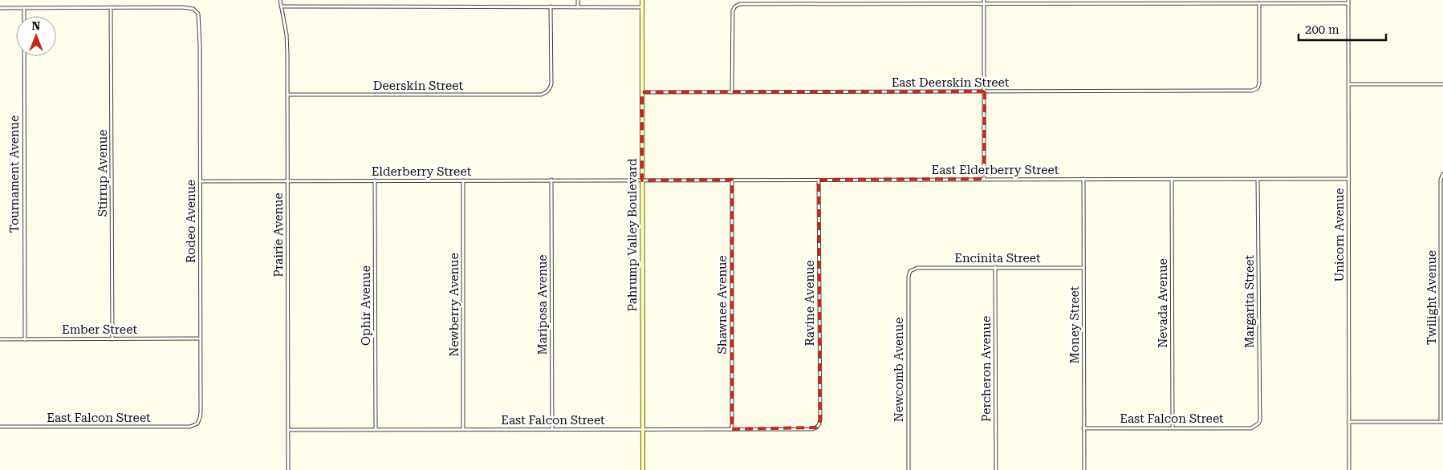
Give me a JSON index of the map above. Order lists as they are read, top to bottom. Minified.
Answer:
{"streets":{"main road":["Pahrump Valley Boulevard"],"street":["East Deerskin Street","Deerskin Street","East Elderberry Street","Elderberry Street","Stirrup Avenue","Tournament Avenue","Rodeo Avenue","Prairie Avenue","Unicorn Avenue","Encinita Street","Twilight Avenue","Margarita Street","Ravine Avenue","Nevada Avenue","Newberry Avenue","Mariposa Avenue","Shawnee Avenue","Ophir Avenue","Money Street","Ember Street","Percheron Avenue","Newcomb Avenue","East Falcon Street"]},"crossings":[["East Deerskin Street","Pahrump Valley Boulevard"],["Deerskin Street","Prairie Avenue"],["East Elderberry Street","Elderberry Street"],["East Elderberry Street","Pahrump Valley Boulevard"],["East Elderberry Street","Unicorn Avenue"],["East Elderberry Street","Margarita Street"],["East Elderberry Street","Ravine Avenue"],["East Elderberry Street","Nevada Avenue"],["East Elderberry Street","Shawnee Avenue"],["East Elderberry Street","Money Street"],["Elderberry Street","Rodeo Avenue"],["Elderberry Street","Prairie Avenue"],["Elderberry Street","Pahrump Valley Boulevard"],["Elderberry Street","Newberry Avenue"],["Elderberry Street","Mariposa Avenue"],["Elderberry Street","Ophir Avenue"],["Stirrup Avenue","Rodeo Avenue"],["Stirrup Avenue","Ember Street"],["Tournament Avenue","Ember Street"],["Rodeo Avenue","Ember Street"],["Rodeo Avenue","East Falcon Street"],["Prairie Avenue","East Falcon Street"],["Pahrump Valley Boulevard","East Falcon Street"],["Encinita Street","Money Street"],["Encinita Street","Percheron Avenue"],["Encinita Street","Newcomb Avenue"],["Margarita Street","East Falcon Street"],["Ravine Avenue","East Falcon Street"],["Nevada Avenue","East Falcon Street"],["Newberry Avenue","East Falcon Street"],["Mariposa Avenue","East Falcon Street"],["Shawnee Avenue","East Falcon Street"],["Ophir Avenue","East Falcon Street"],["Money Street","East Falcon Street"]],"scale_bar":"200 m","north":"top"}
